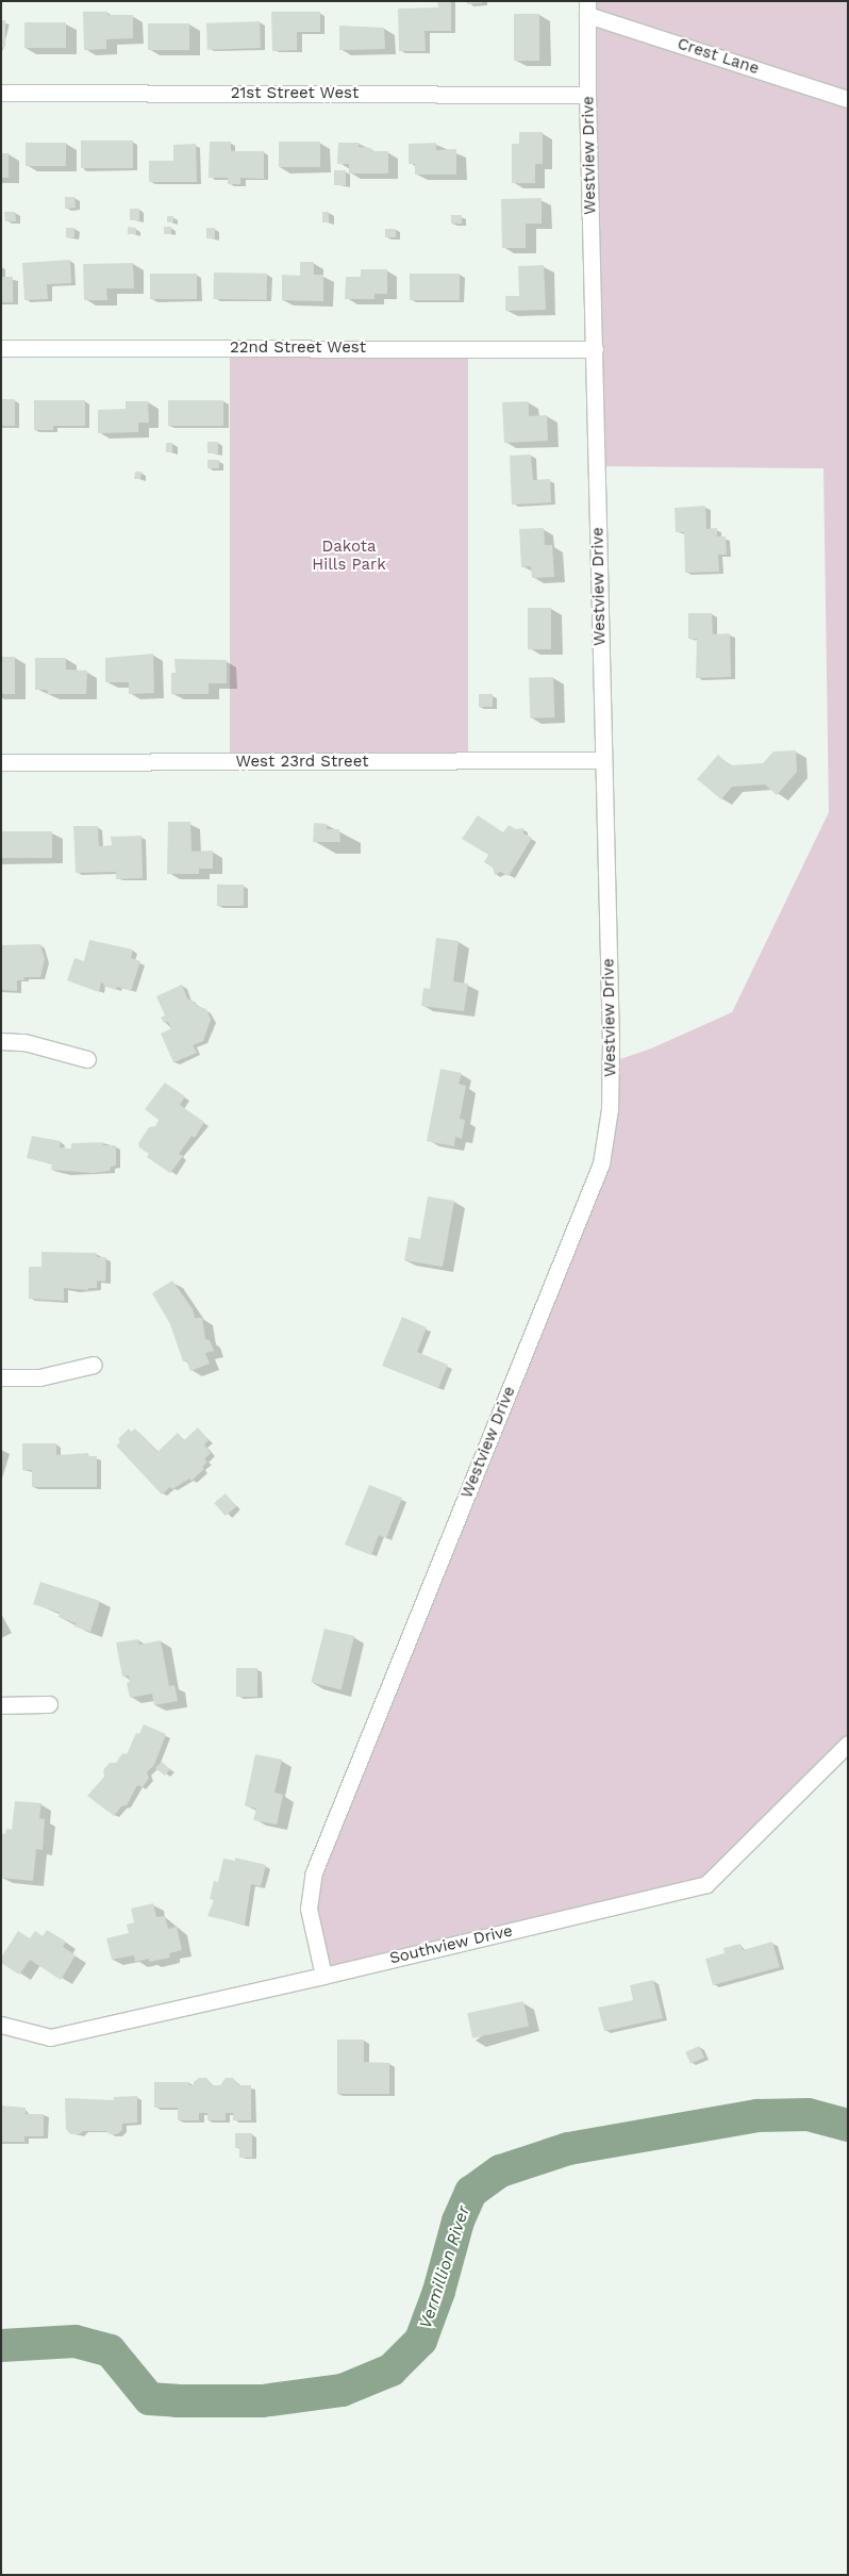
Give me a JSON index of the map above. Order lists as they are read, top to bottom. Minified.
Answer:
{"streets":{"street":["Crest Lane","21st Street West","Westview Drive","22nd Street West","West 23rd Street","Southview Drive"]},"crossings":[["Crest Lane","Westview Drive"],["21st Street West","Westview Drive"],["Westview Drive","22nd Street West"],["Westview Drive","West 23rd Street"],["Westview Drive","Southview Drive"]],"water":["Vermillion River"],"parks":["Dakota Hills Park"]}
